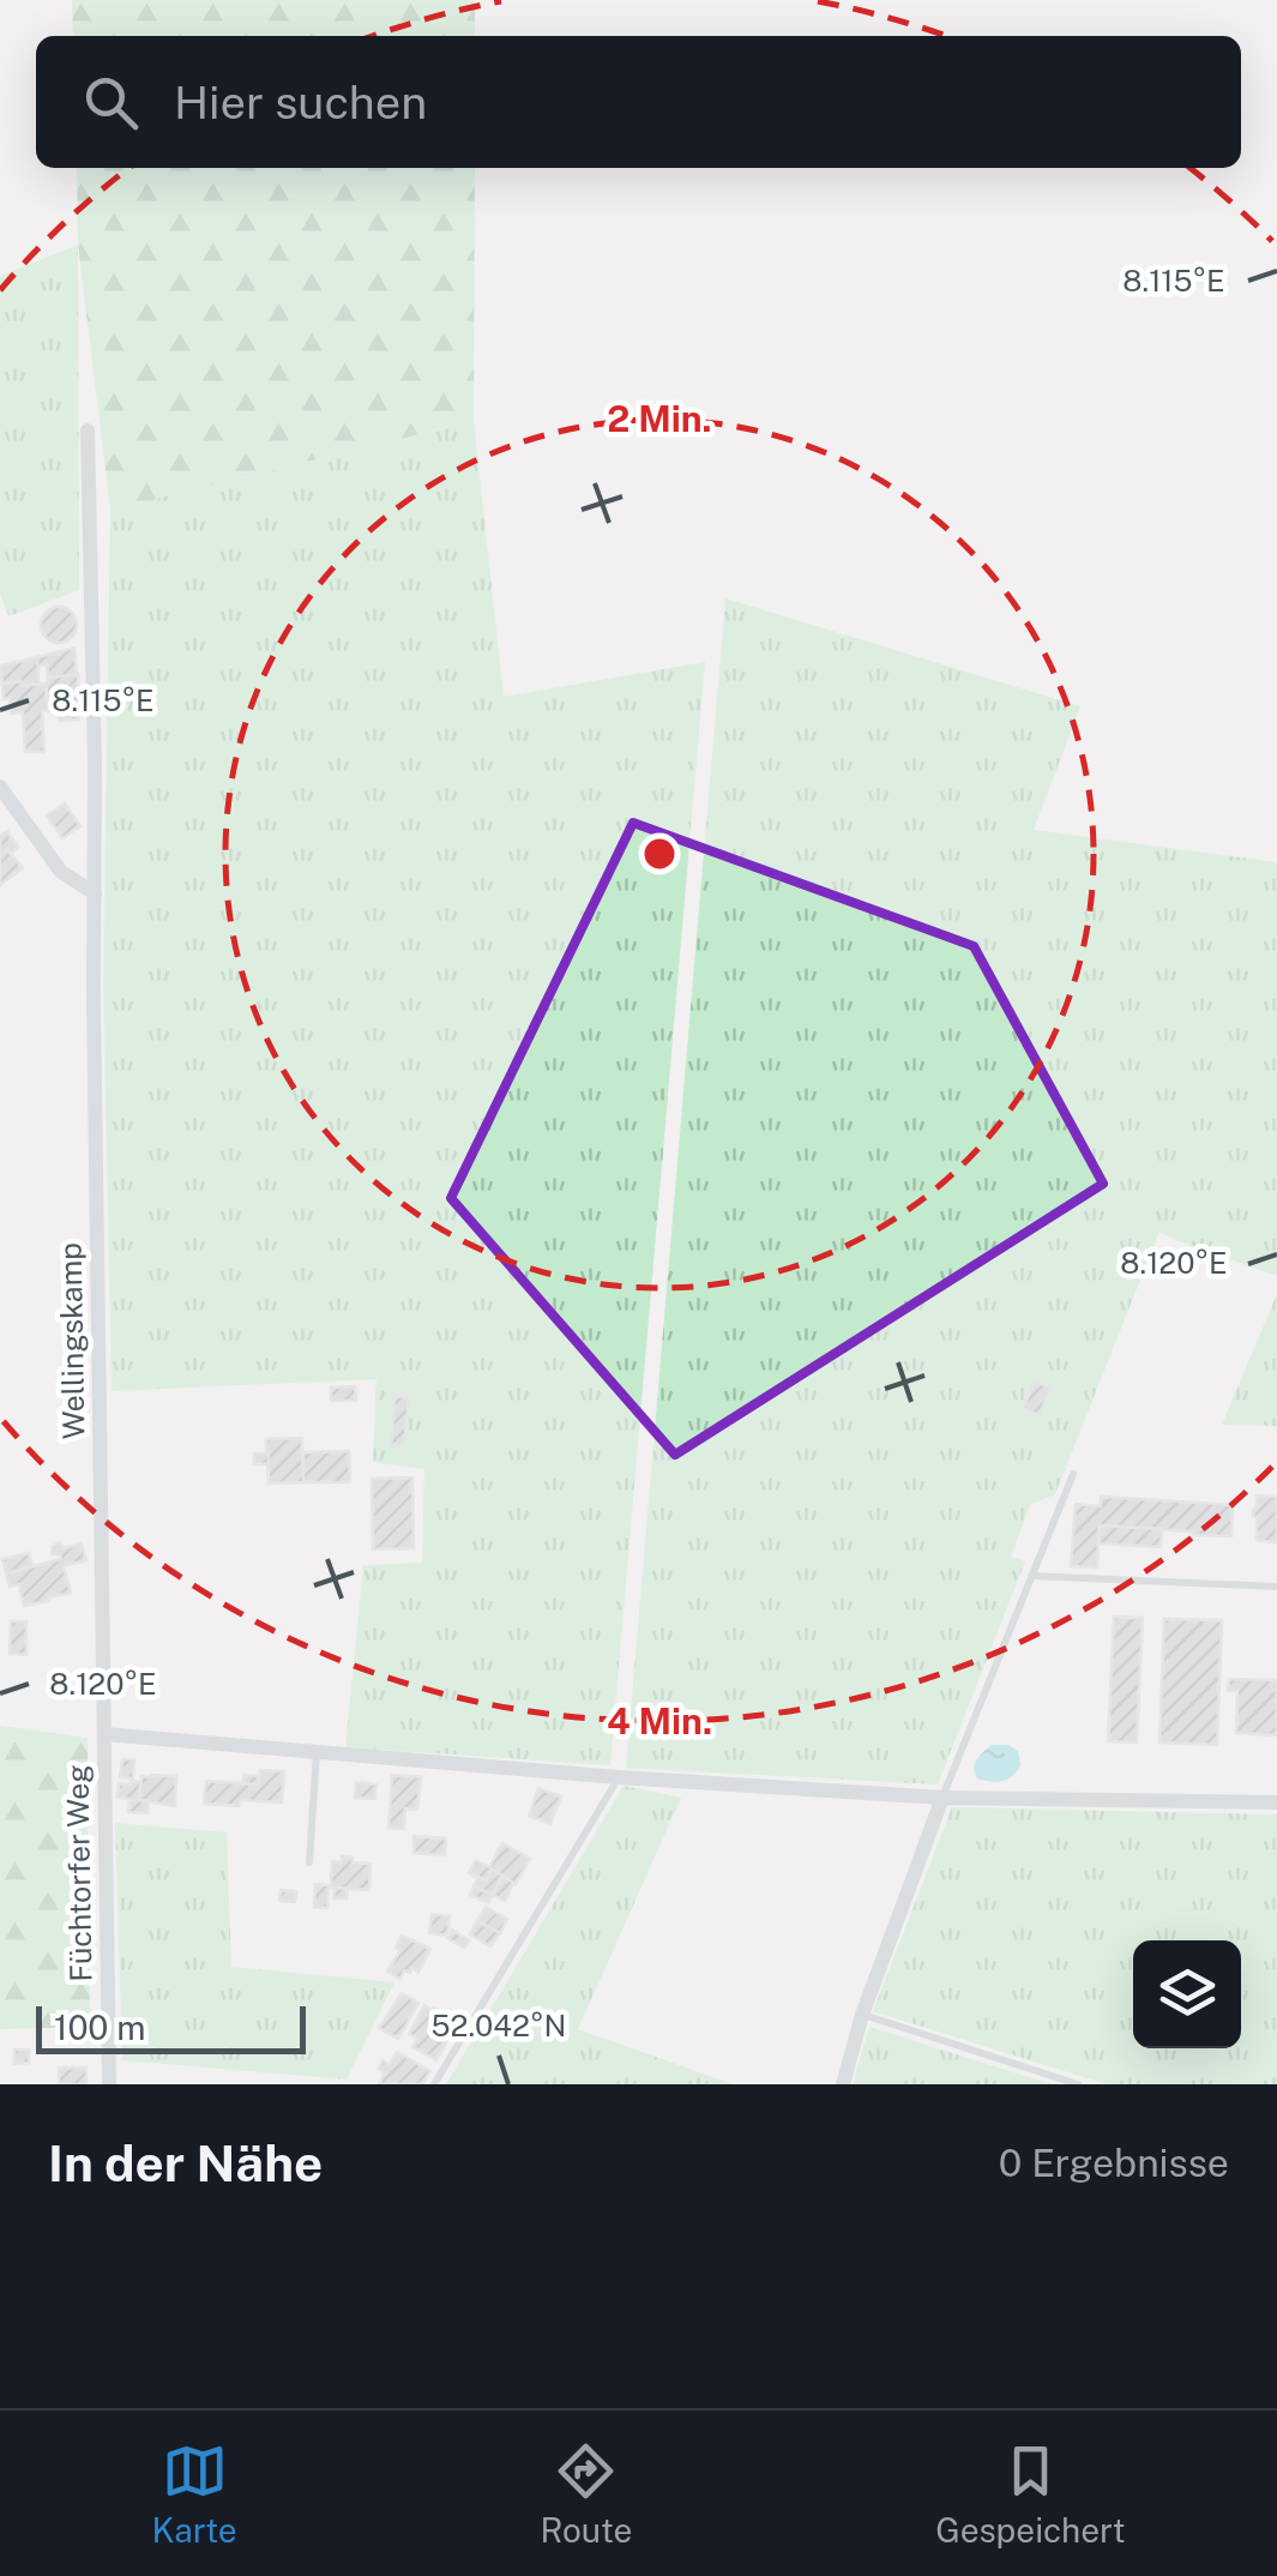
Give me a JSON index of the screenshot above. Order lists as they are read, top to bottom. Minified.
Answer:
{"streets":{"street":["Wellingskamp","Füchtorfer Weg"]},"crossings":[["Wellingskamp","Füchtorfer Weg"]],"scale_bar":"100 m","page":{"search":"Hier suchen","scale":"100 m","heading":["In der Nähe","0 Ergebnisse"],"nav":["Karte","Route","Gespeichert"]},"coordinates":["8.115°E","8.120°E","52.042°N"],"rings":["2 Min.","4 Min."]}
